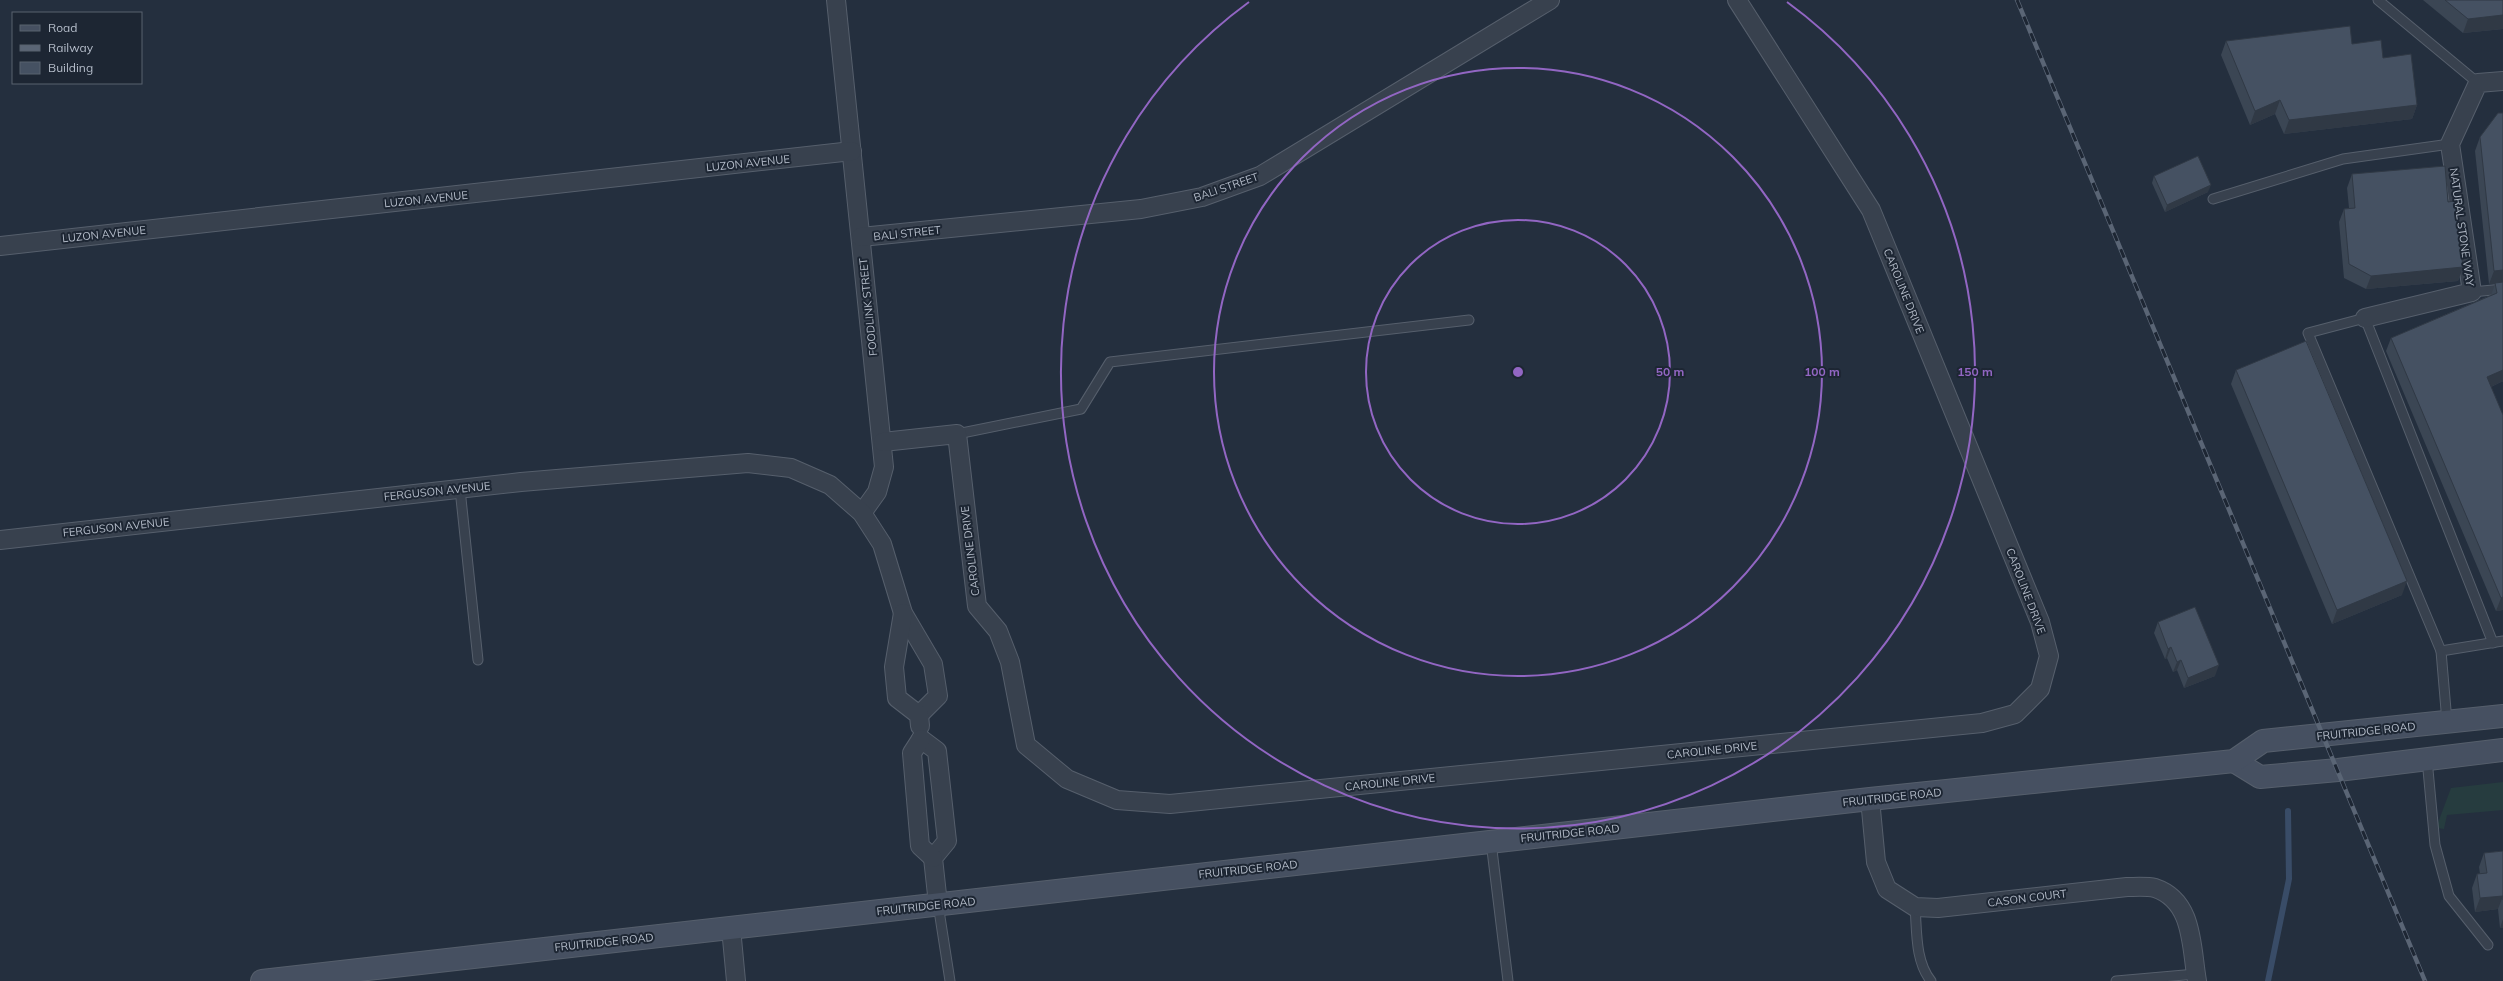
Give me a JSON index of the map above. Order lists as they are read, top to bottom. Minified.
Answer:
{"streets":{"main road":["FRUITRIDGE ROAD"],"street":["LUZON AVENUE","BALI STREET","NATURAL STONE WAY","CAROLINE DRIVE","FOODLINK STREET","FERGUSON AVENUE","CASON COURT"]},"crossings":[["LUZON AVENUE","FOODLINK STREET"],["BALI STREET","FOODLINK STREET"],["FOODLINK STREET","FERGUSON AVENUE"]],"legend":["Road","Railway","Building"],"rings":["50 m","100 m","150 m"]}
